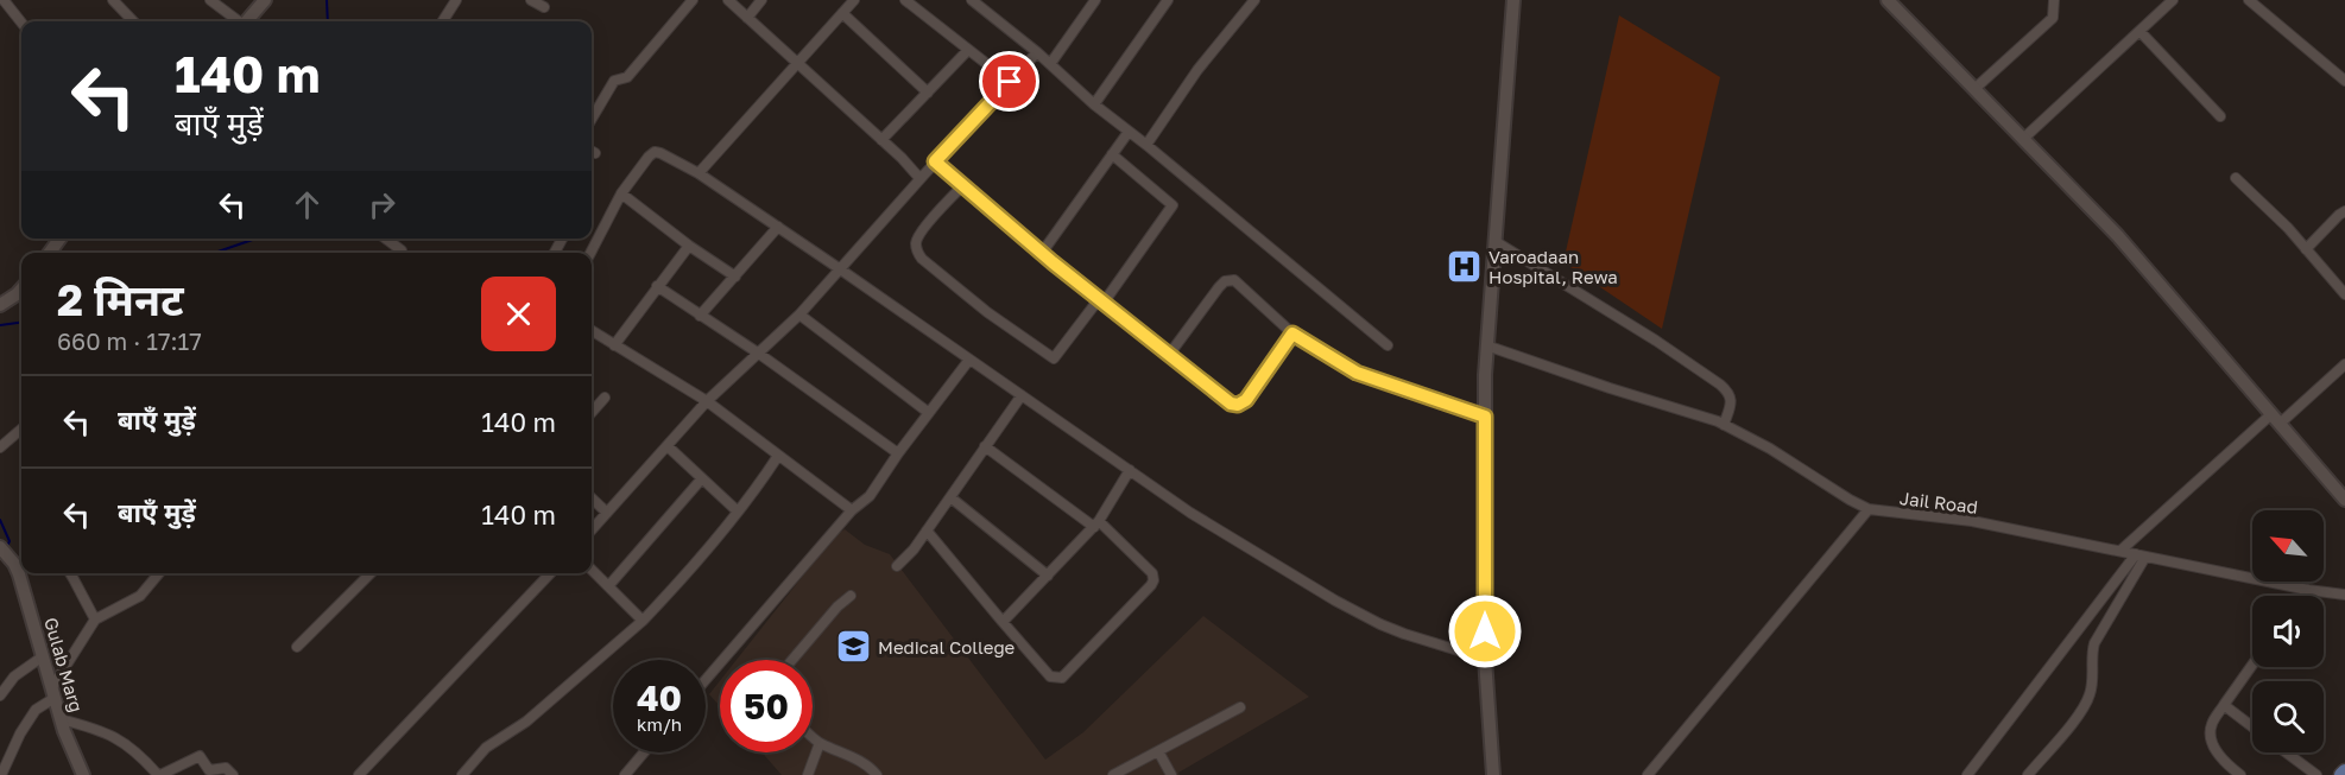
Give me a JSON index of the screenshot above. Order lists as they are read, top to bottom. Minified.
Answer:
{"streets":{"main road":["Gulab Marg"],"street":["Jail Road"]},"places":{"hospital":["Varoadaan Hospital, Rewa"],"school or university":["Medical College"]},"north":"top left","page":{"turn":["140 m","बाएँ मुड़ें"],"heading":["2 मिनट","660 m · 17:17"],"list":[{"name":"बाएँ मुड़ें","value":"140 m"},{"name":"बाएँ मुड़ें","value":"140 m"}],"speed":"40 km/h","limit":"50"}}
